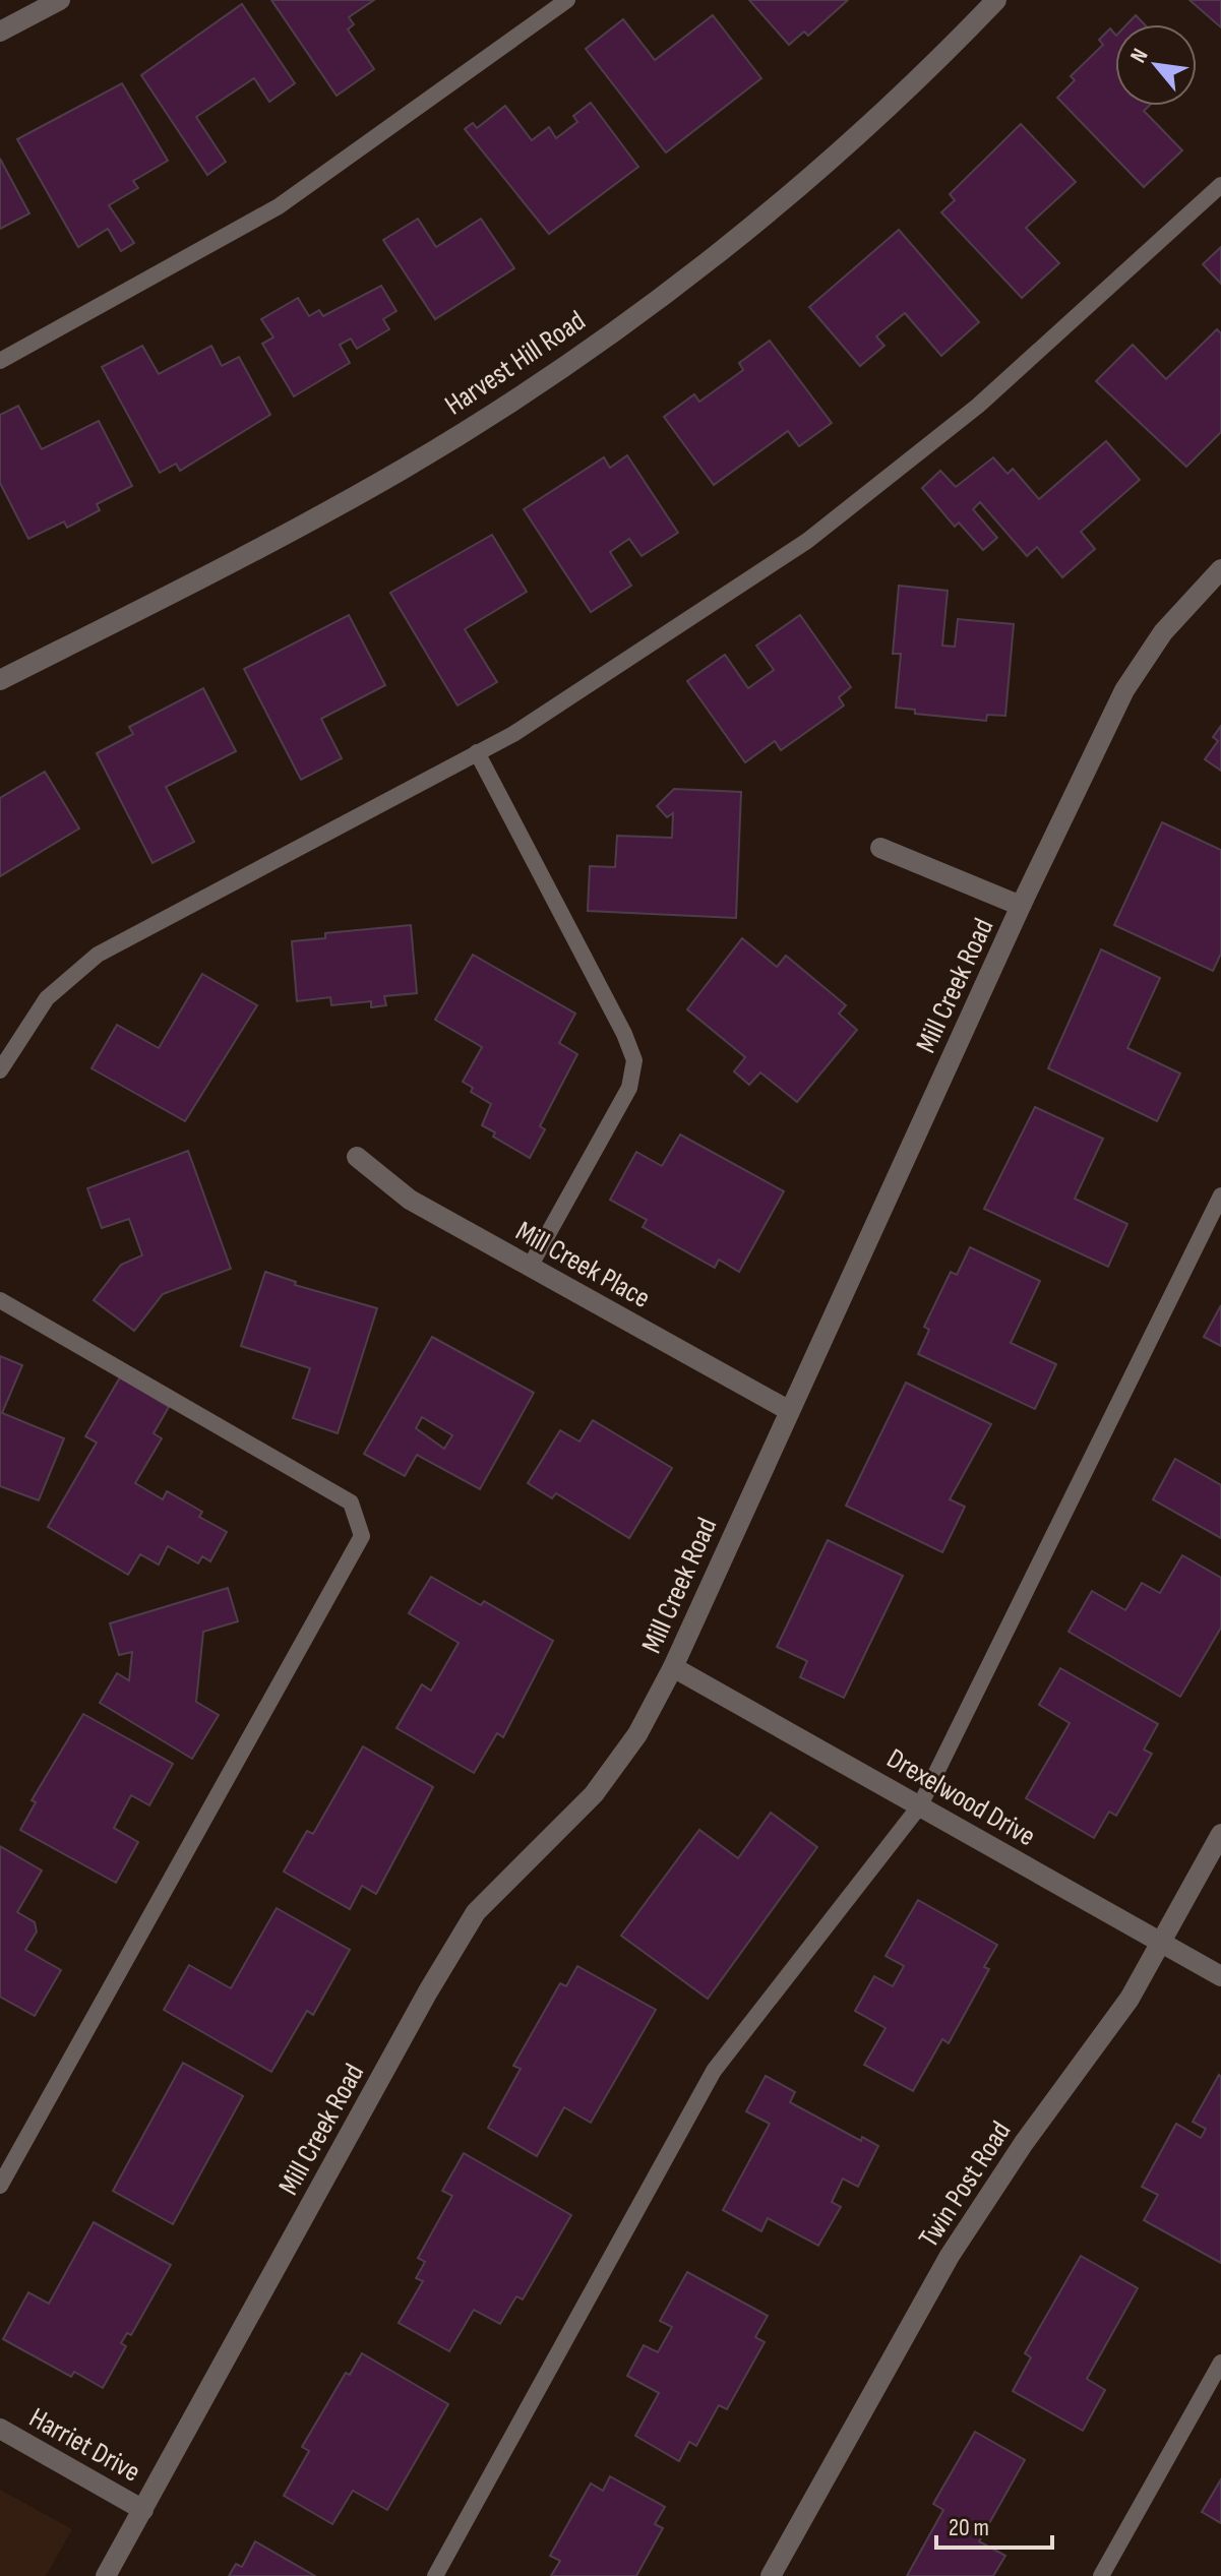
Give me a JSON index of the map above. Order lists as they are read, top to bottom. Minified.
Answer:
{"streets":{"street":["Harvest Hill Road","Mill Creek Road","Mill Creek Place","Drexelwood Drive","Twin Post Road","Harriet Drive"]},"crossings":[["Mill Creek Road","Mill Creek Place"],["Mill Creek Road","Drexelwood Drive"],["Mill Creek Road","Harriet Drive"],["Drexelwood Drive","Twin Post Road"]],"scale_bar":"20 m","north":"top left"}
